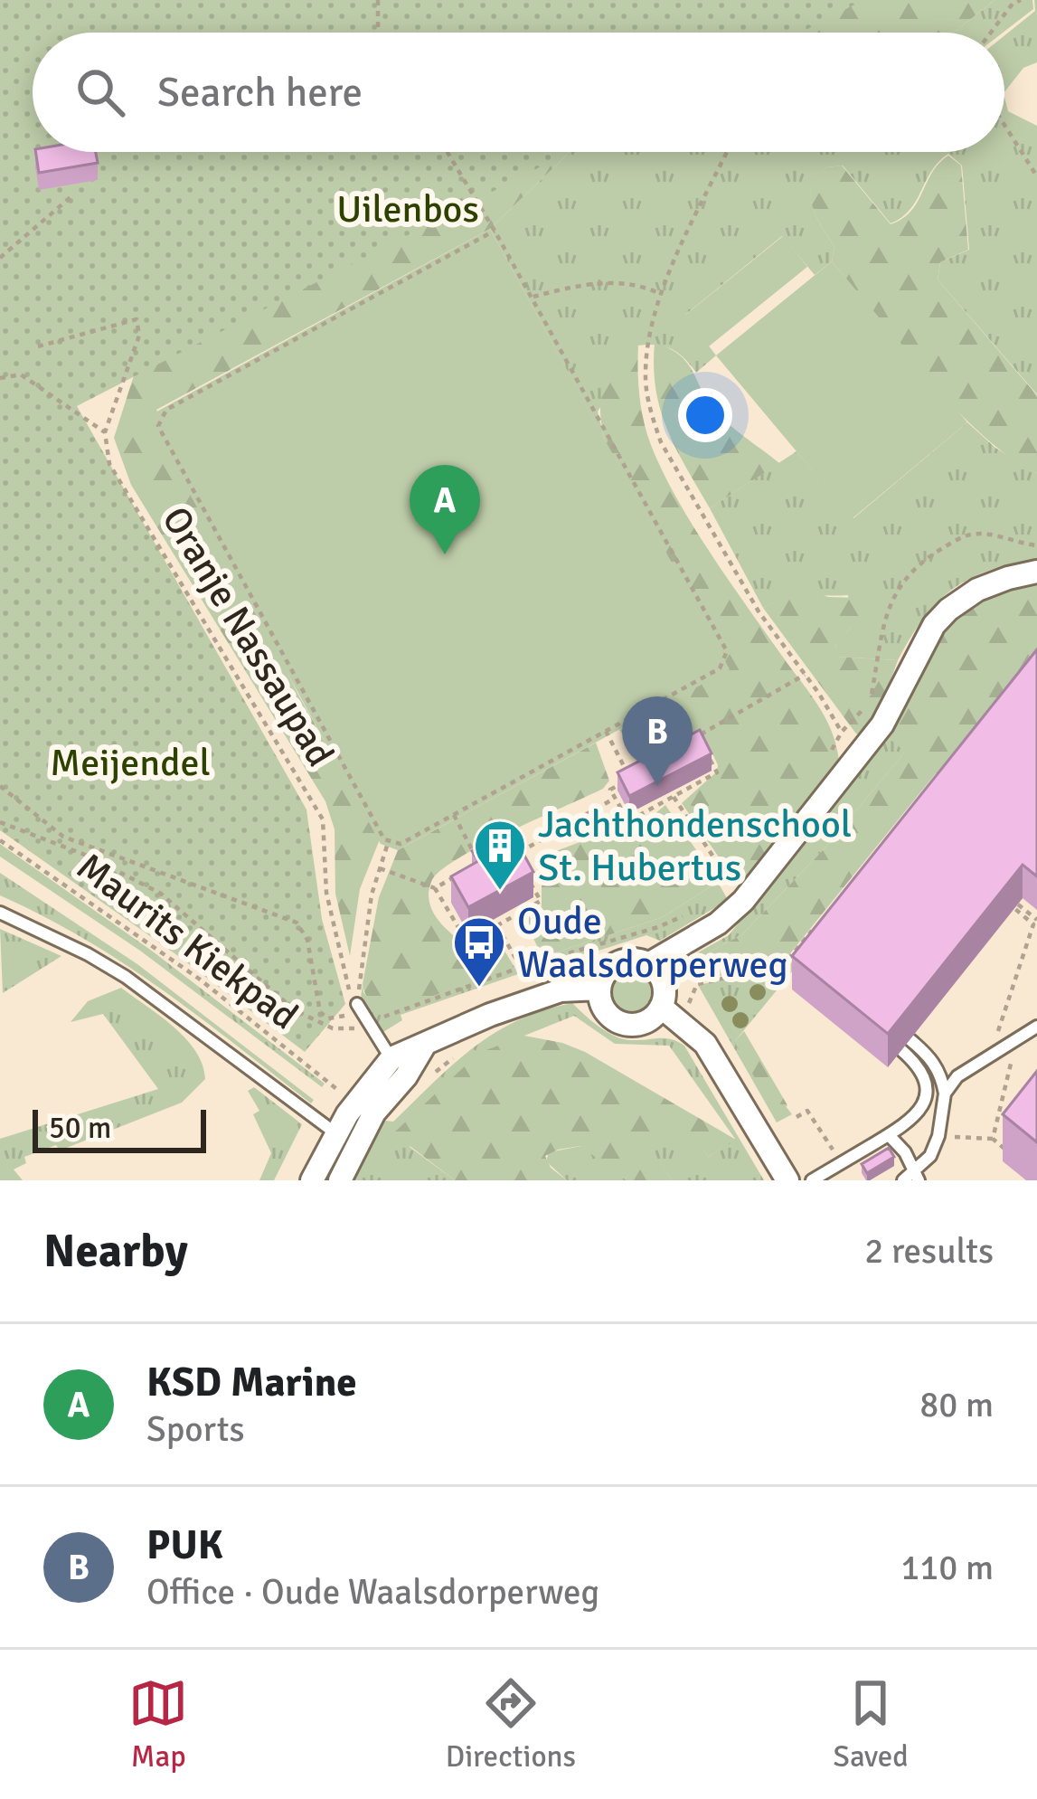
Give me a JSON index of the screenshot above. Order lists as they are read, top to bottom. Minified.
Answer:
{"streets":{"path":["Oranje Nassaupad","Maurits Kiekpad"]},"parks":["Uilenbos","Meijendel"],"places":{"building":["Jachthondenschool St. Hubertus"],"bus stop":["Oude Waalsdorperweg"]},"scale_bar":"50 m","page":{"search":"Search here","pins":["A","B"],"scale":"50 m","heading":["Nearby","2 results"],"list":[{"mark":"A","name":"KSD Marine","note":"Sports","value":"80 m"},{"mark":"B","name":"PUK","note":"Office · Oude Waalsdorperweg","value":"110 m"}],"nav":["Map","Directions","Saved"]}}
